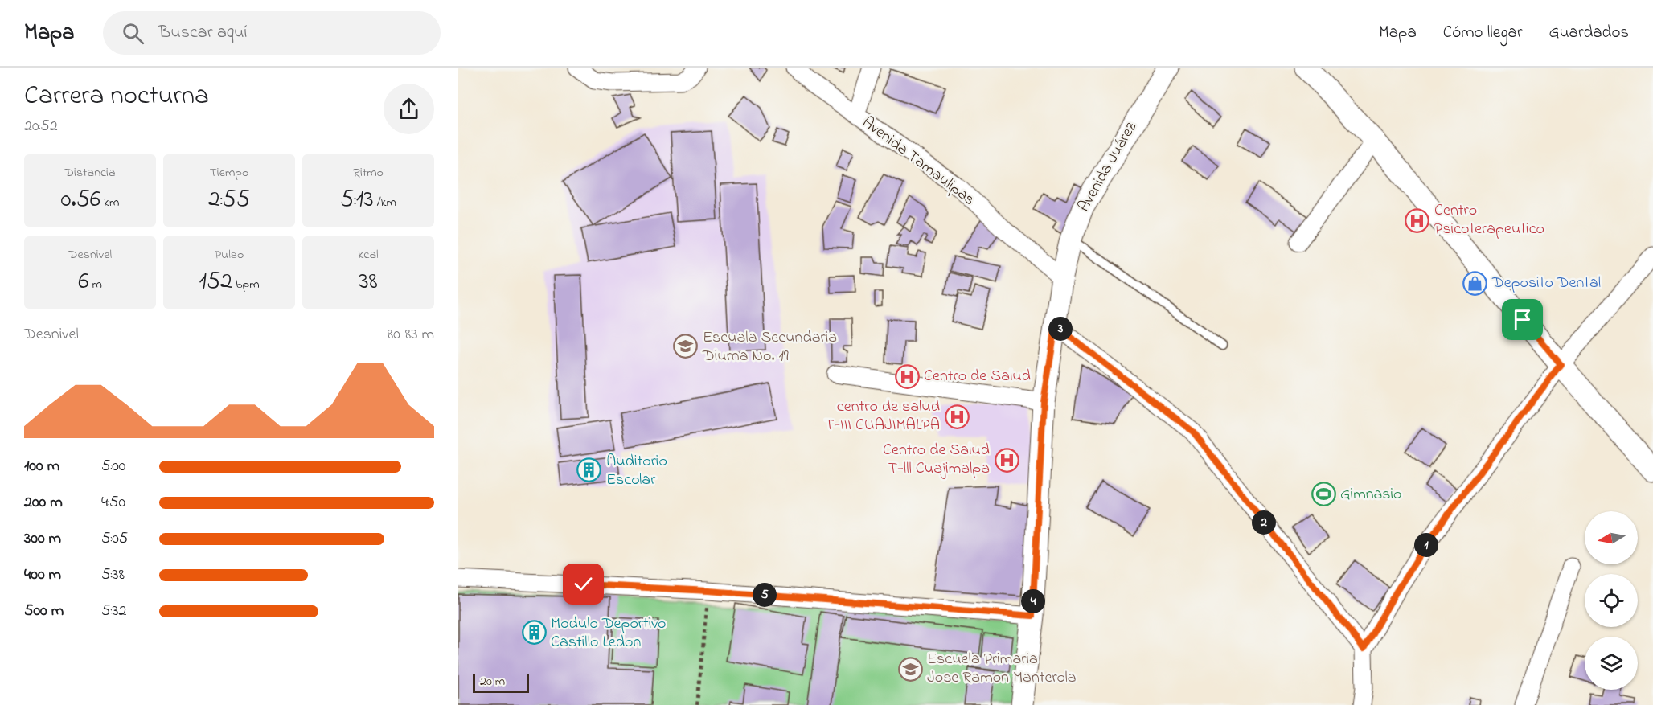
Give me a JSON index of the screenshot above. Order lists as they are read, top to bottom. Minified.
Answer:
{"streets":{"street":["Avenida Tamaulipas","Avenida Juárez"]},"crossings":[["Avenida Tamaulipas","Avenida Juárez"]],"places":{"hospital":["Centro Psicoterapeutico","Centro de Salud","centro de salud T-III CUAJIMALPA","Centro de Salud T-lll Cuajimalpa"],"shop":["Deposito Dental"],"school or university":["Escuala Secundaria Diurna No. 19","Escuela Primaria Jose Ramon Manterola"],"building":["Auditorio Escolar","Modulo Deportivo Castillo Ledon"],"sports":["Gimnasio"]},"scale_bar":"20 m","north":"left","page":{"header":"Mapa","search":"Buscar aquí","nav":["Mapa","Cómo llegar","Guardados"],"heading":["Carrera nocturna","20:52"],"stats":[["Distancia","0.56 km"],["Tiempo","2:55"],["Ritmo","5:13 /km"],["Desnivel","6 m"],["Pulso","152 bpm"],["kcal","38"]],"chart":["Desnivel","80–83 m"],"pins":["3","2","1","5","4"],"list":[{"name":"100 m","note":"5:00"},{"name":"200 m","note":"4:50"},{"name":"300 m","note":"5:05"},{"name":"400 m","note":"5:38"},{"name":"500 m","note":"5:32"}],"scale":"20 m"}}
